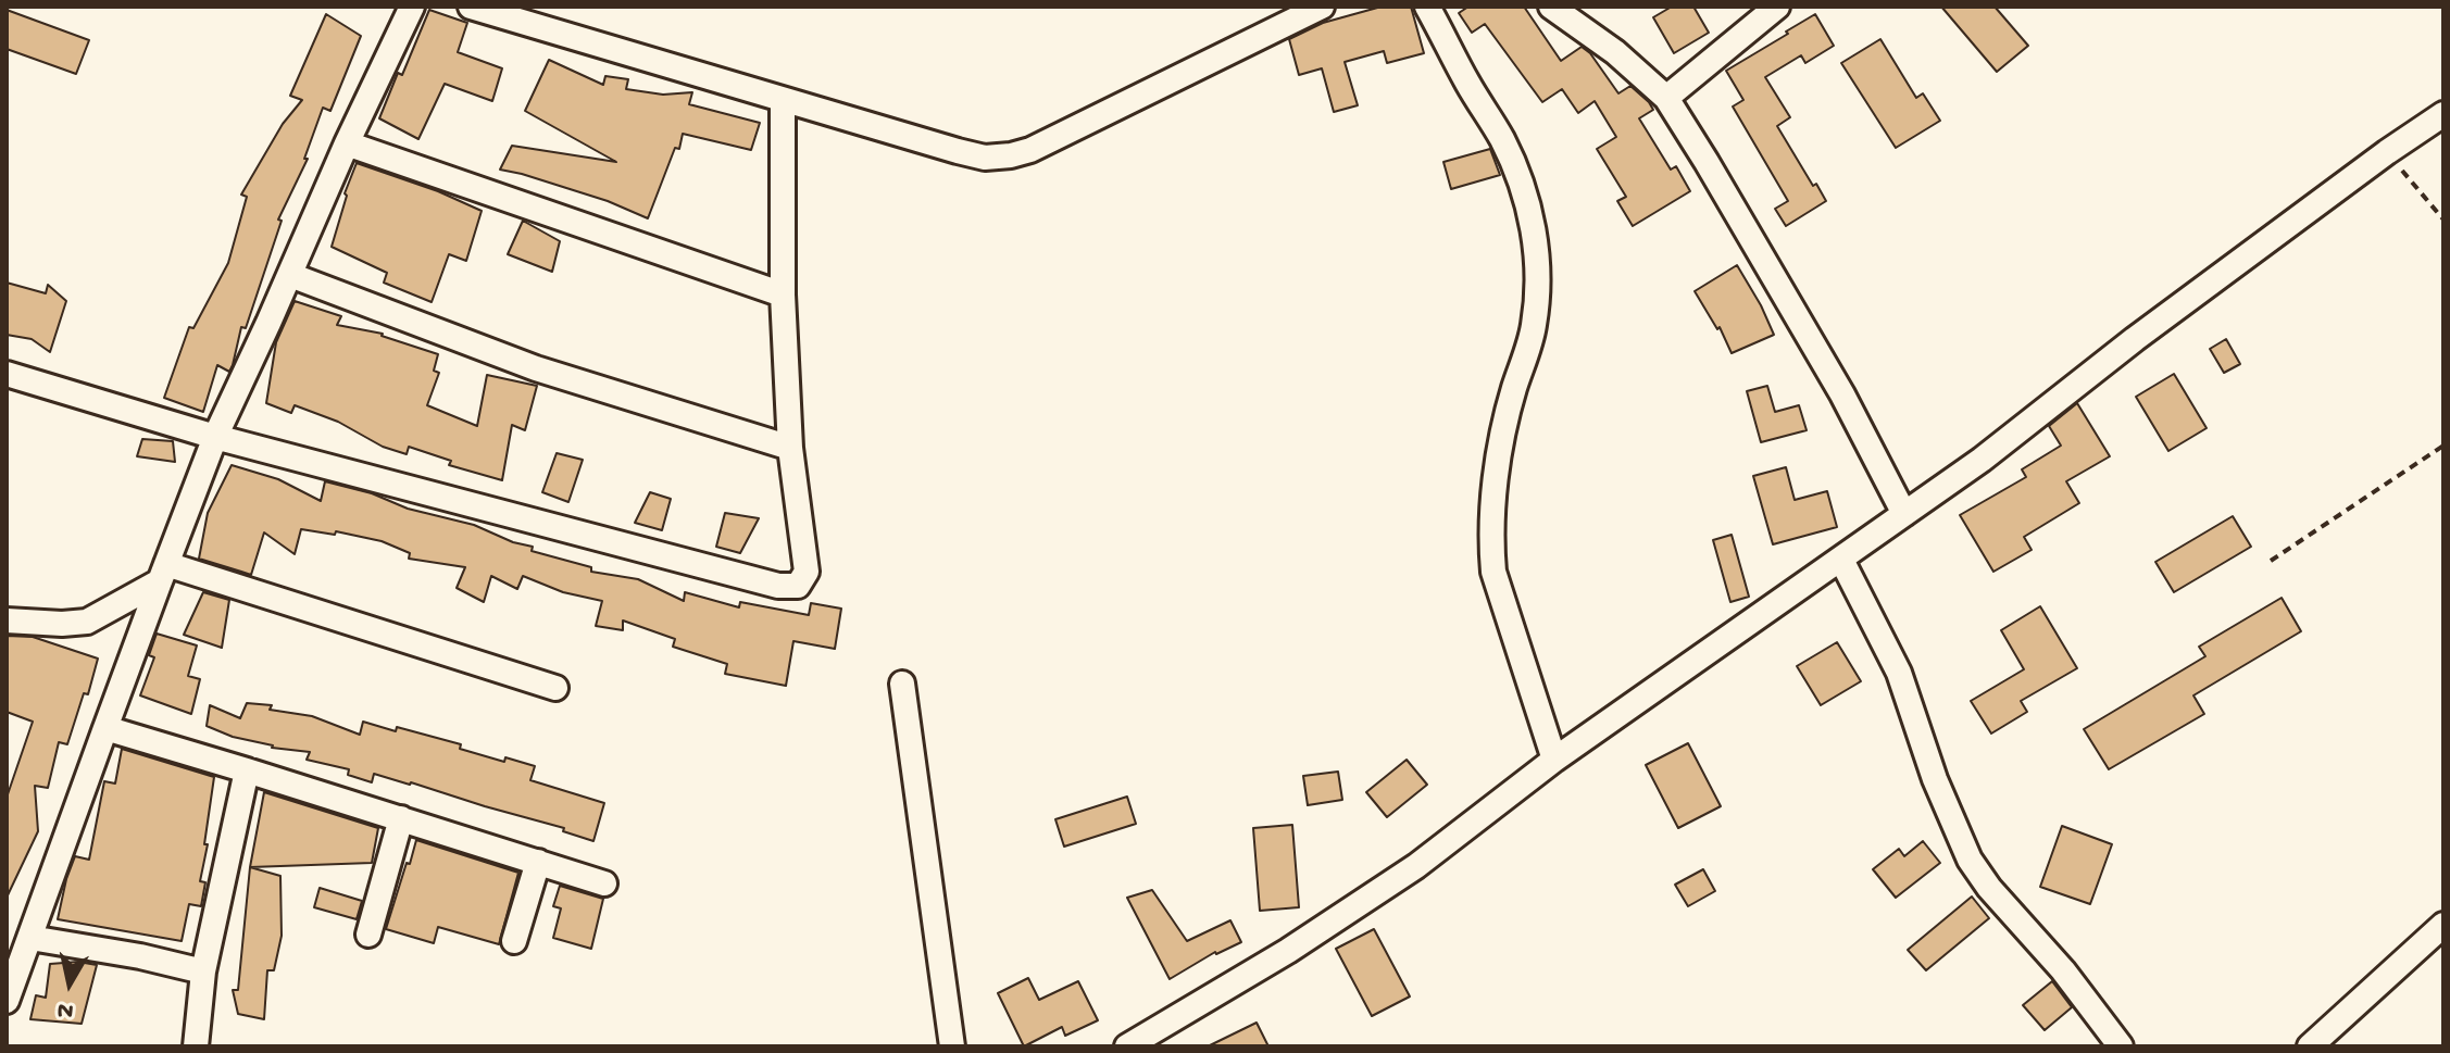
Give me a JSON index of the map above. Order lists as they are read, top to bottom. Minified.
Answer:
{"north":"bottom"}
